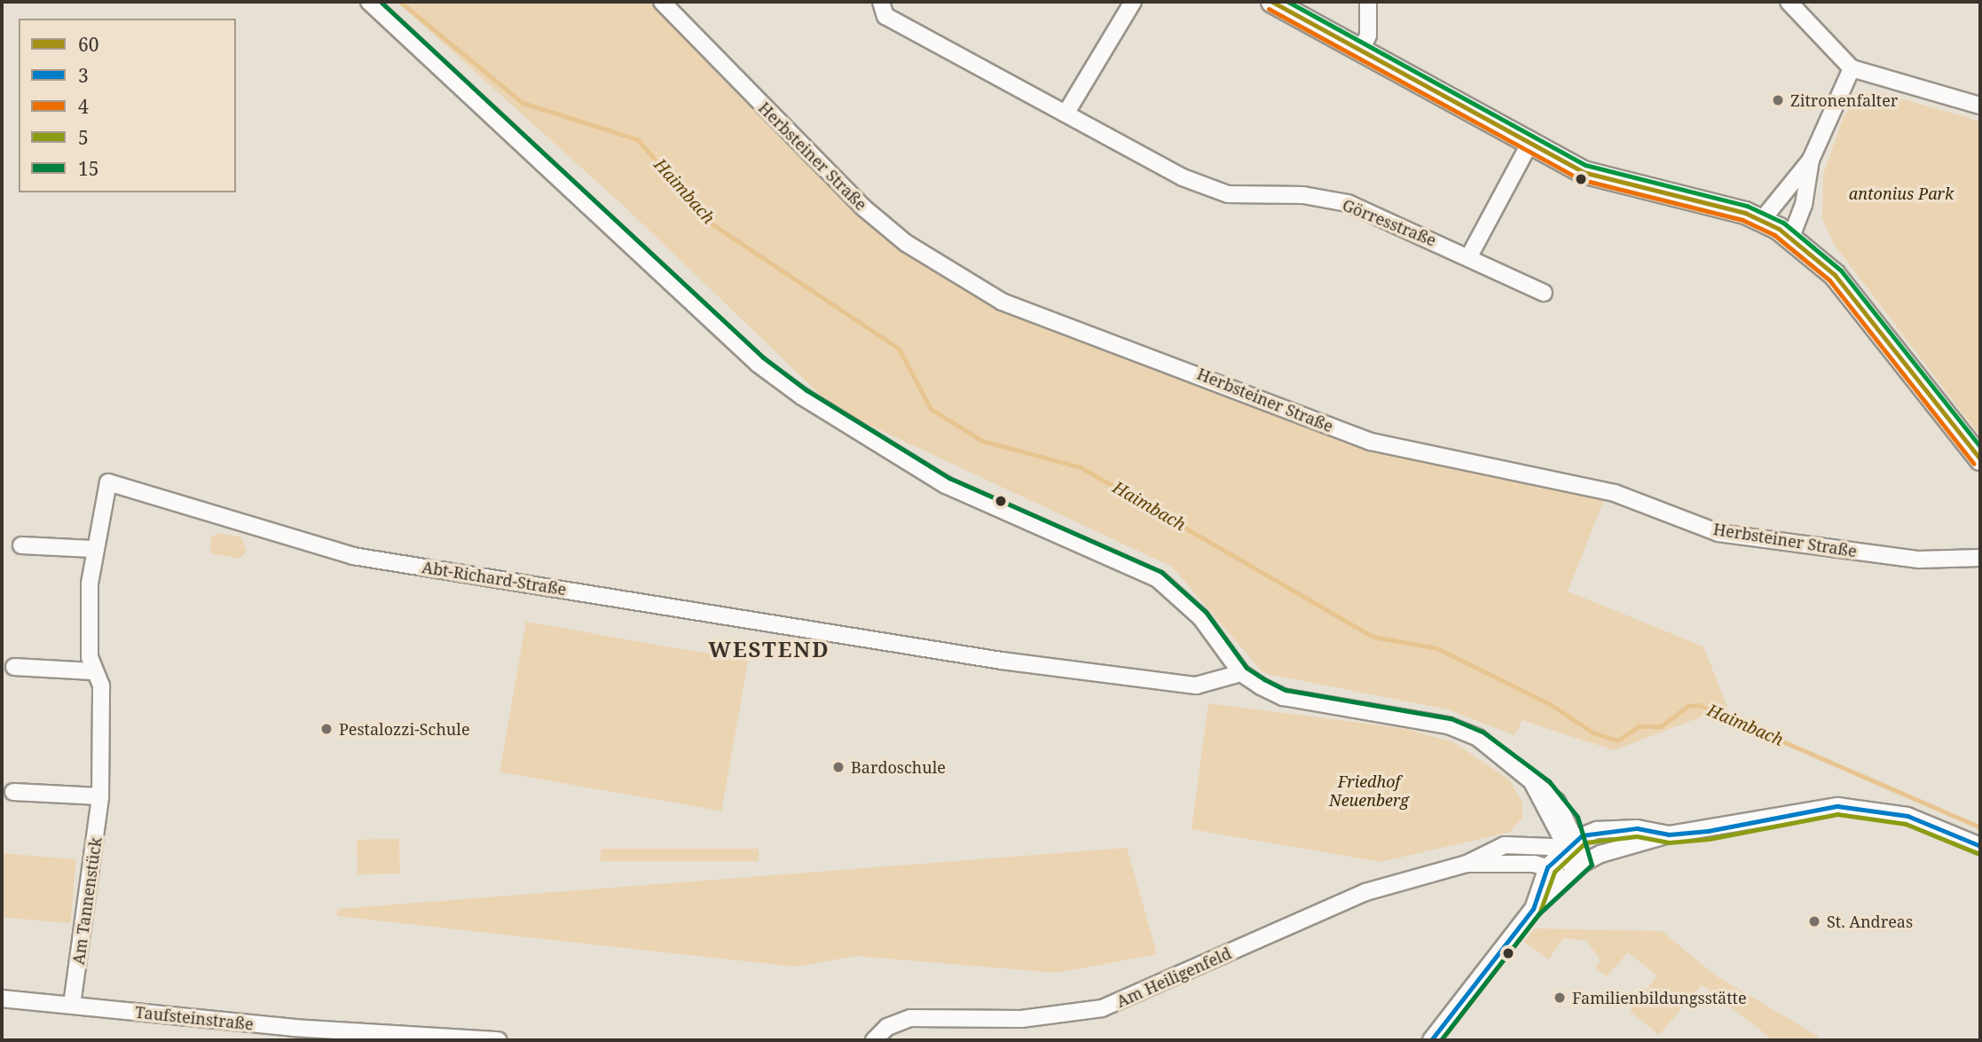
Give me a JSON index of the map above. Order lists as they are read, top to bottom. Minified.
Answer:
{"streets":{"street":["Herbsteiner Straße","Görresstraße","Abt-Richard-Straße","Am Tannenstück","Am Heiligenfeld","Taufsteinstraße"]},"crossings":[["Abt-Richard-Straße","Am Tannenstück"],["Am Tannenstück","Taufsteinstraße"]],"districts":["WESTEND"],"water":["Haimbach"],"parks":["antonius Park","Friedhof Neuenberg"],"places":["Zitronenfalter","Pestalozzi-Schule","Bardoschule","St. Andreas","Familienbildungsstätte"],"lines":["transit line 60","transit line 15","transit line 4","transit line 3","transit line 5"],"legend":["60","3","4","5","15"]}
